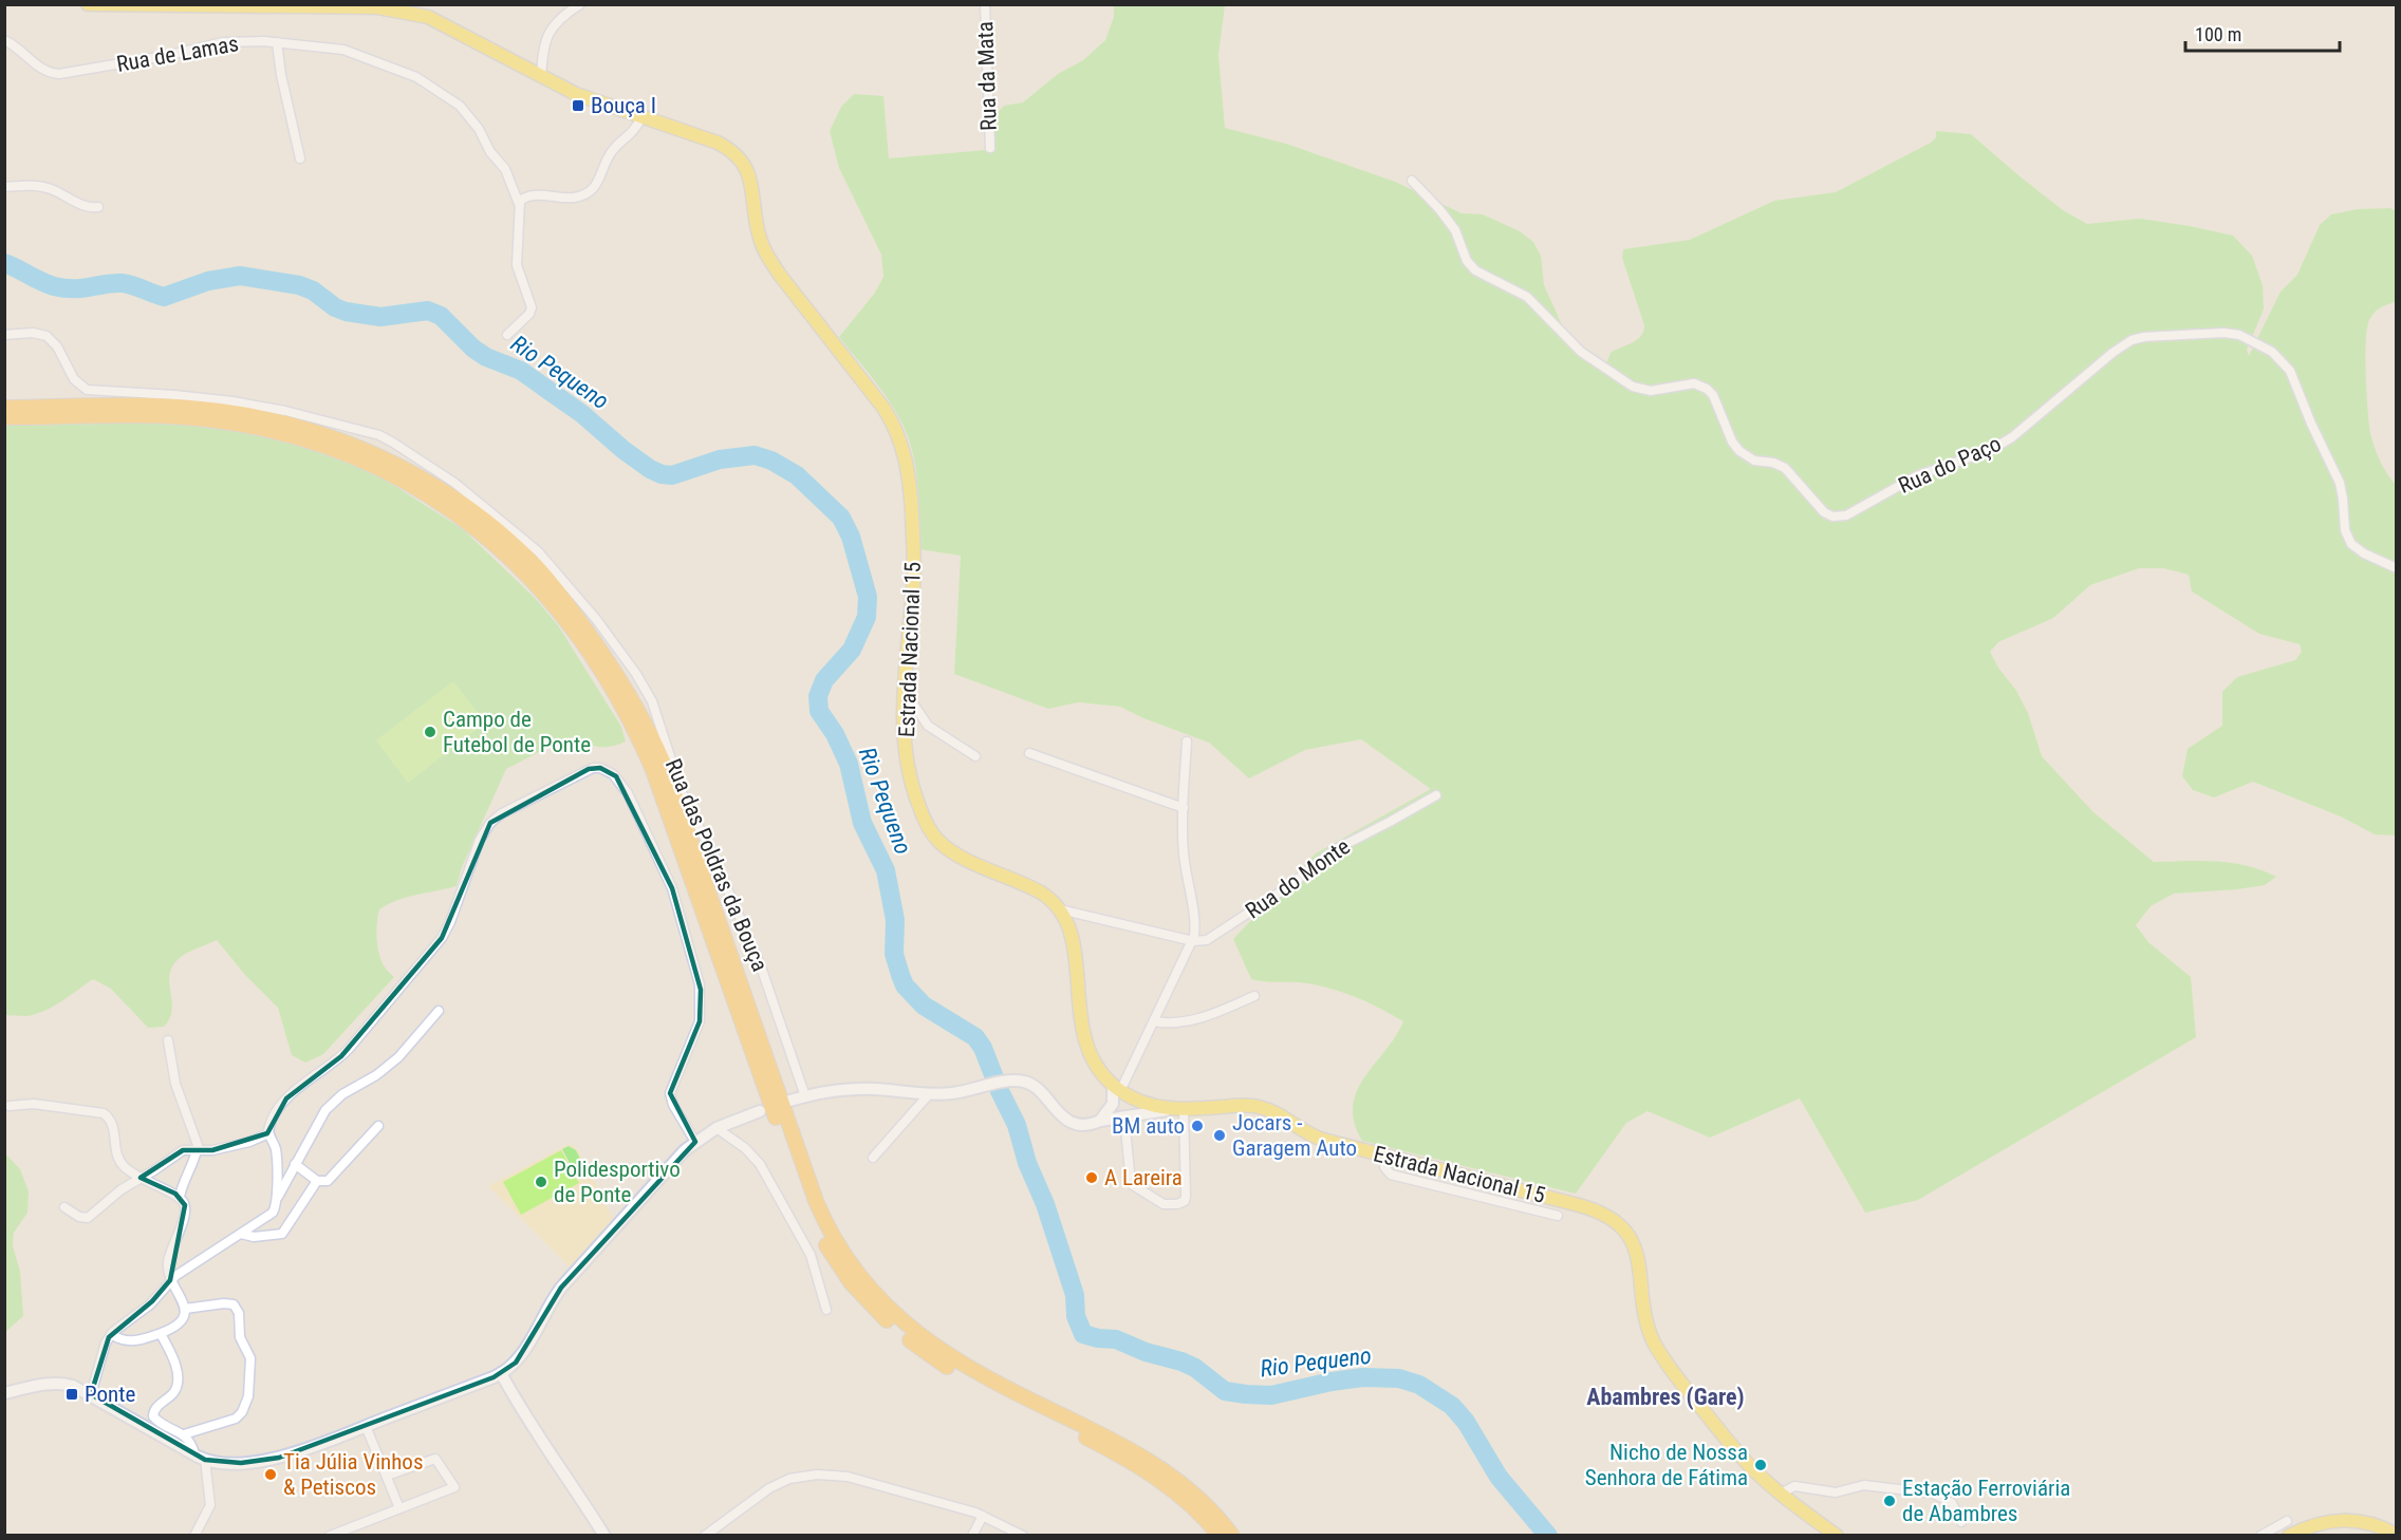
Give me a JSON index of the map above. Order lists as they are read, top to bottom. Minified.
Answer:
{"streets":{"main road":["Estrada Nacional 15"],"street":["Rua de Lamas","Rua da Mata","Rua do Paço","Rua das Poldras da Bouça","Rua do Monte"]},"districts":["Abambres (Gare)"],"water":["Rio Pequeno"],"places":{"transit":["Bouça I","Ponte"],"other":["Campo de Futebol de Ponte","BM auto","Jocars - Garagem Auto","A Lareira","Polidesportivo de Ponte","Nicho de Nossa Senhora de Fátima","Tia Júlia Vinhos & Petiscos","Estação Ferroviária de Abambres"]},"scale_bar":"100 m"}
